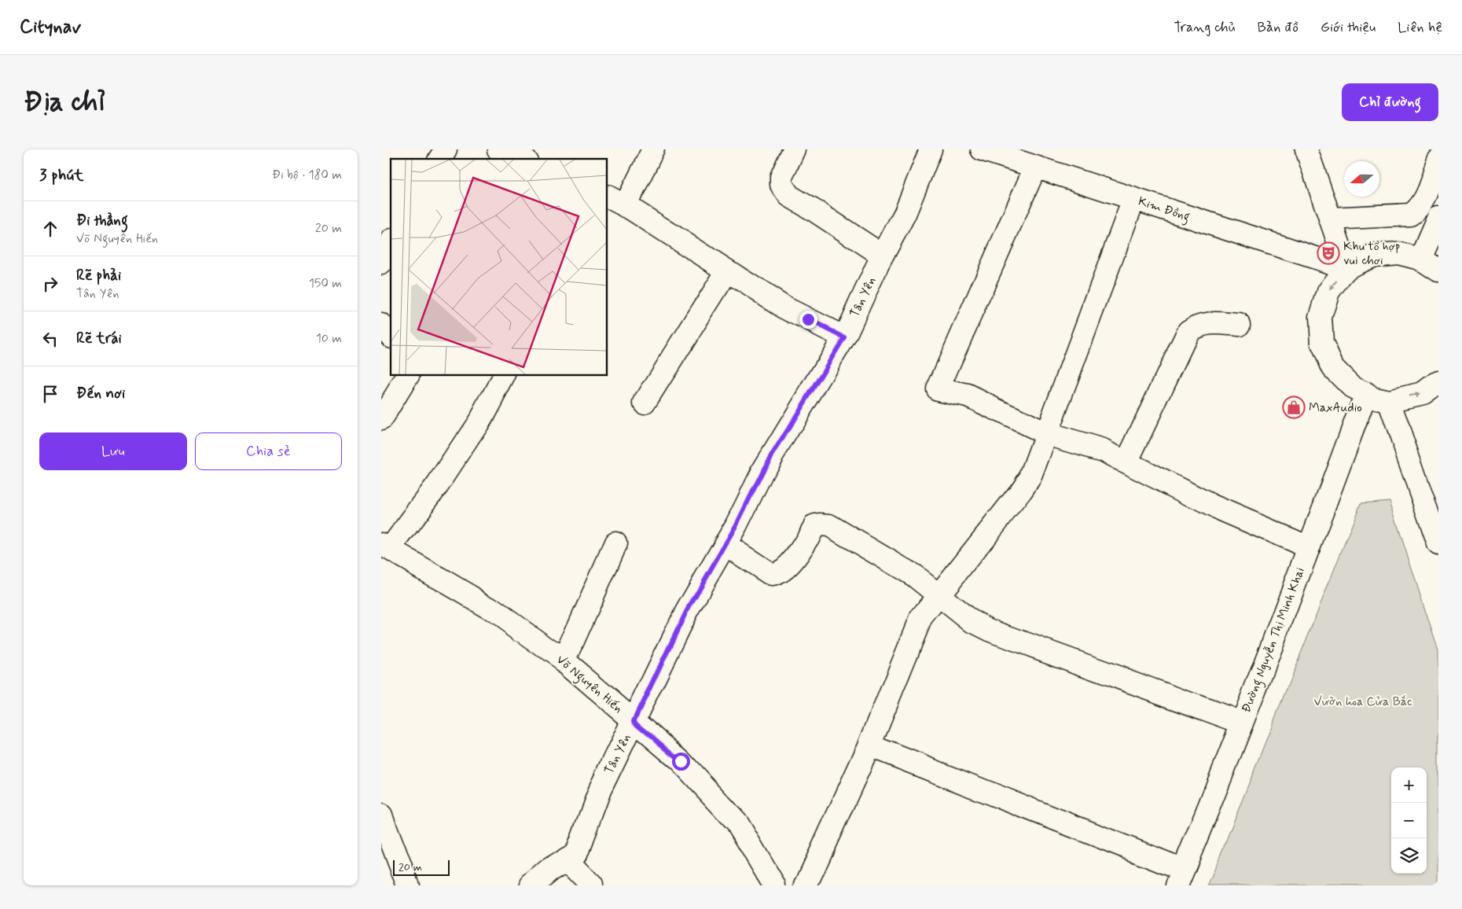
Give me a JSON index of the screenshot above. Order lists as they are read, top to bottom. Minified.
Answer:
{"streets":{"street":["Kim Đồng","Tân Yên","Đường Nguyễn Thị Minh Khai","Võ Nguyên Hiến"]},"crossings":[["Tân Yên","Võ Nguyên Hiến"]],"parks":["Vườn hoa Cửa Bắc"],"places":{"theatre":["Khu tổ hợp vui chơi"],"shop":["MaxAudio"]},"scale_bar":"20 m","north":"left","page":{"header":"Citynav","nav":["Trang chủ","Bản đồ","Giới thiệu","Liên hệ"],"buttons":["Chỉ đường",["Lưu","Chia sẻ"]],"title":"Địa chỉ","heading":["3 phút","Đi bộ · 180 m"],"list":[["Đi thẳng","Võ Nguyên Hiến","20 m"],["Rẽ phải","Tân Yên","150 m"],["Rẽ trái","10 m"],"Đến nơi"],"map_buttons":["+","−"],"scale":"20 m"}}
